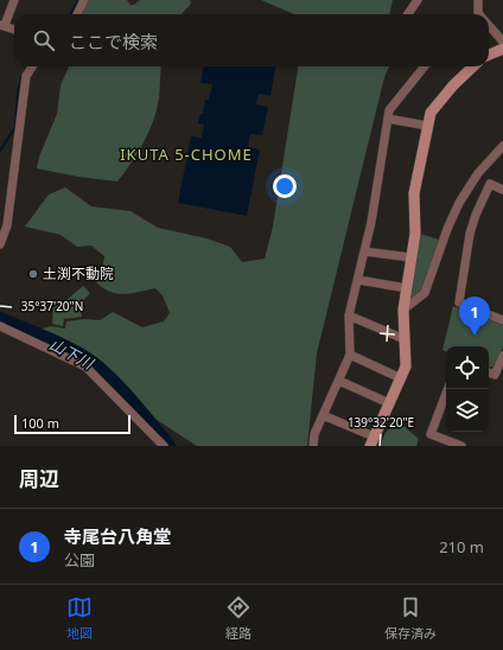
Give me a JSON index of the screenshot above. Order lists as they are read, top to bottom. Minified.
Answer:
{"districts":["IKUTA 5-CHOME"],"water":["山下川"],"places":["土渕不動院"],"scale_bar":"100 m","page":{"search":"ここで検索","pins":"1","scale":"100 m","heading":"周辺","list":[{"mark":"1","name":"寺尾台八角堂","note":"公園","value":"210 m"}],"nav":["地図","経路","保存済み"]},"coordinates":["35°37'20\"N","139°32'20\"E"]}
